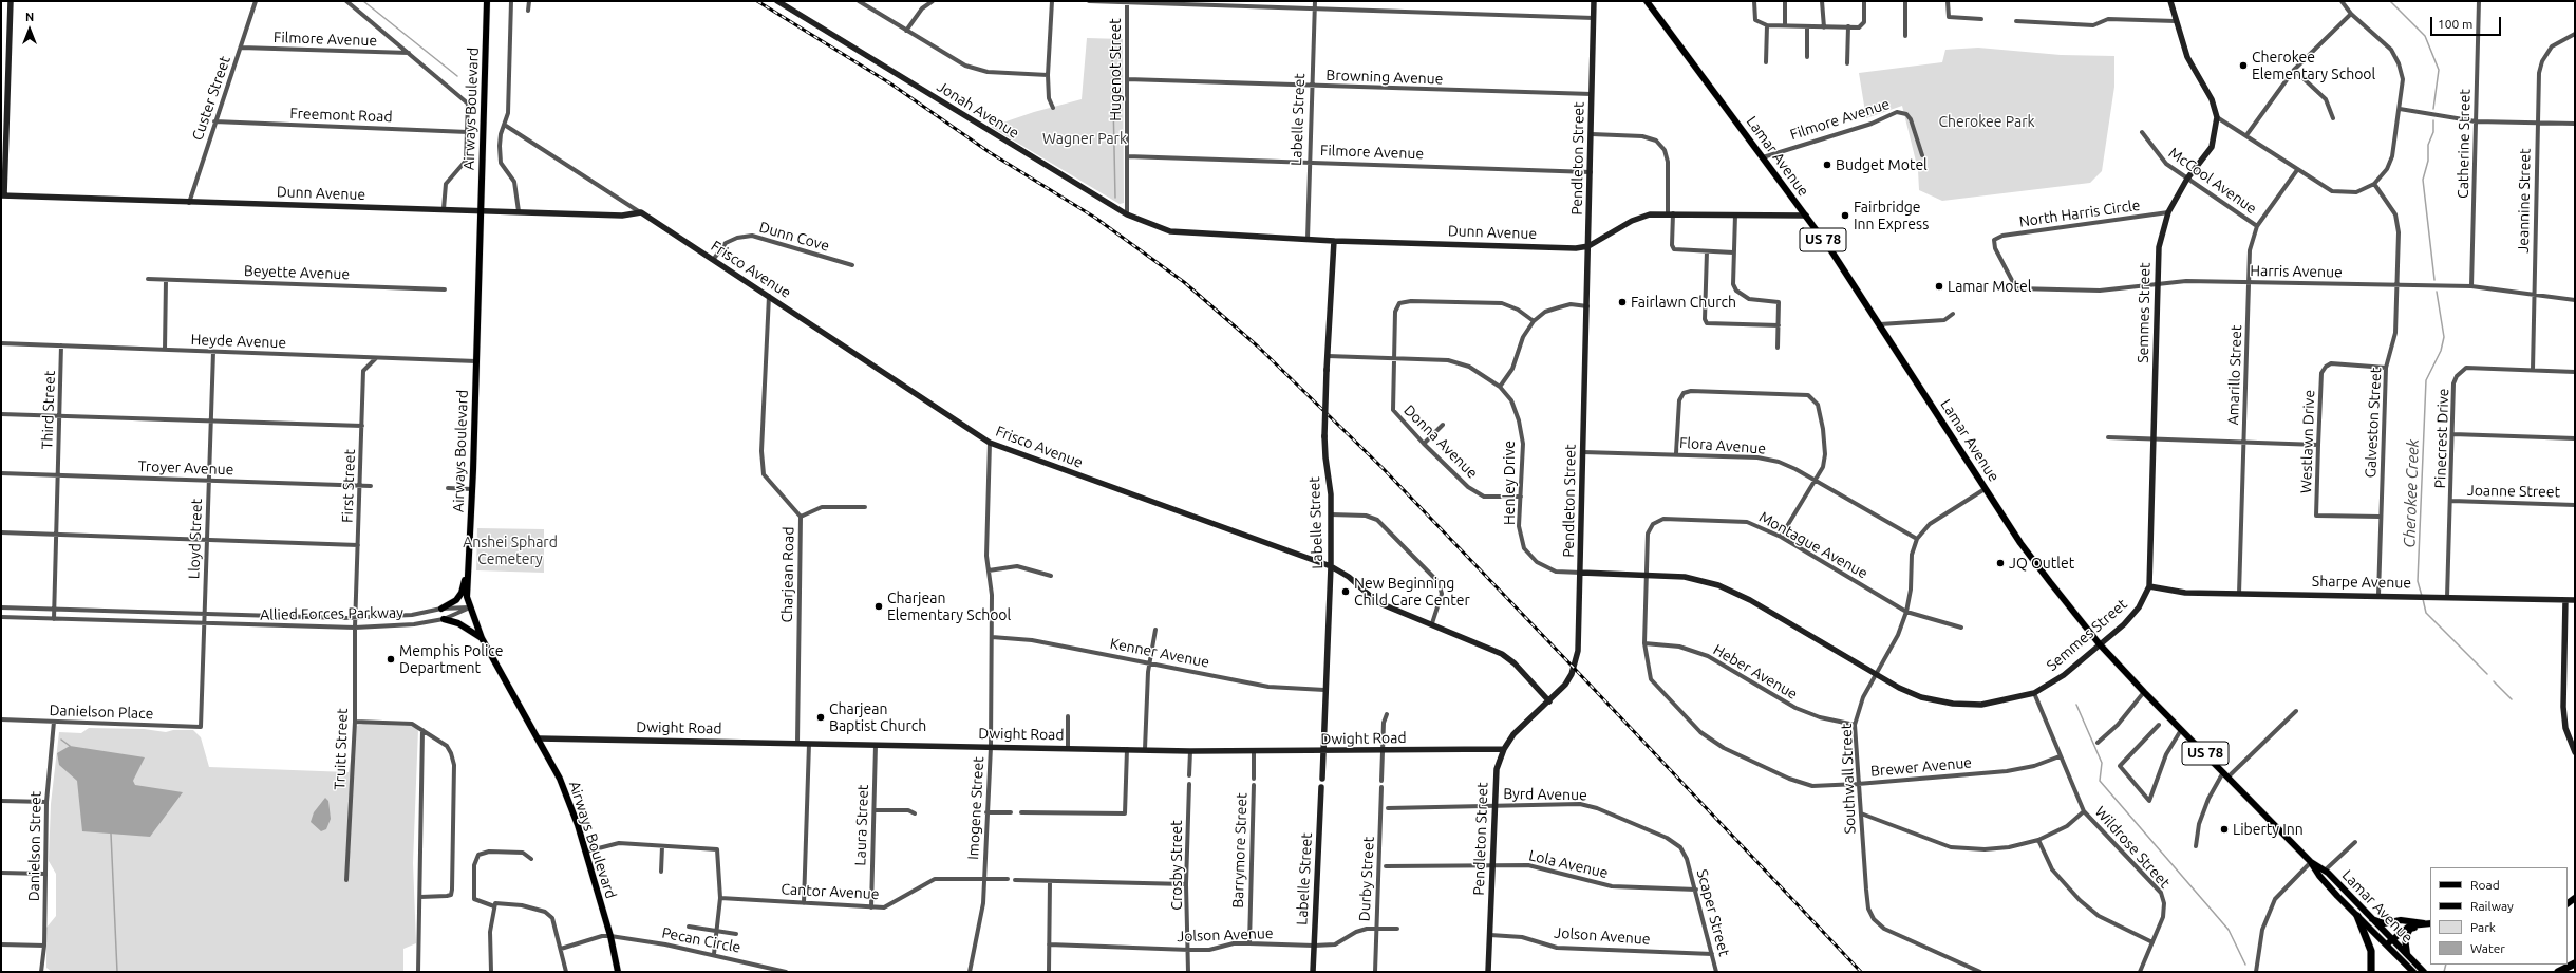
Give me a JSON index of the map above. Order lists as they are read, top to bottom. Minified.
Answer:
{"streets":{"main road":["Airways Boulevard","Lamar Avenue","US 78"],"street":["Filmore Avenue","Hugenot Street","Browning Avenue","Custer Street","Jonah Avenue","Freemont Road","Labelle Street","Catherine Street","Pendleton Street","McCool Avenue","Dunn Avenue","Jeannine Street","North Harris Circle","Dunn Cove","Frisco Avenue","Harris Avenue","Beyette Avenue","Semmes Street","Heyde Avenue","Amarillo Street","Third Street","Galveston Street","Pinecrest Drive","Donna Avenue","Westlawn Drive","Flora Avenue","Troyer Avenue","Henley Drive","First Street","Joanne Street","Lloyd Street","Montague Avenue","Charjean Road","Sharpe Avenue","Allied Forces Parkway","Kenner Avenue","Heber Avenue","Danielson Place","Dwight Road","Truitt Street","Brewer Avenue","Southwall Street","Byrd Avenue","Imogene Street","Laura Street","Danielson Street","Wildrose Street","Barrymore Street","Lola Avenue","Crosby Street","Durby Street","Cantor Avenue","Scaper Street","Jolson Avenue","Pecan Circle"]},"crossings":[["Filmore Avenue","Hugenot Street"],["Filmore Avenue","Custer Street"],["Filmore Avenue","Airways Boulevard"],["Filmore Avenue","Labelle Street"],["Filmore Avenue","Lamar Avenue"],["Filmore Avenue","Pendleton Street"],["Hugenot Street","Browning Avenue"],["Hugenot Street","Jonah Avenue"],["Browning Avenue","Labelle Street"],["Browning Avenue","Pendleton Street"],["Custer Street","Freemont Road"],["Custer Street","Dunn Avenue"],["Airways Boulevard","Freemont Road"],["Airways Boulevard","Dunn Avenue"],["Airways Boulevard","Frisco Avenue"],["Airways Boulevard","Heyde Avenue"],["Airways Boulevard","Allied Forces Parkway"],["Airways Boulevard","Dwight Road"],["Airways Boulevard","Pecan Circle"],["Jonah Avenue","Dunn Avenue"],["Labelle Street","Dunn Avenue"],["Labelle Street","Frisco Avenue"],["Labelle Street","Henley Drive"],["Labelle Street","Kenner Avenue"],["Labelle Street","Dwight Road"],["Labelle Street","Jolson Avenue"],["Catherine Street","Harris Avenue"],["Lamar Avenue","Dunn Avenue"],["Lamar Avenue","Semmes Street"],["Lamar Avenue","Southwall Street"],["Pendleton Street","Dunn Avenue"],["Pendleton Street","Frisco Avenue"],["Pendleton Street","Semmes Street"],["Pendleton Street","Flora Avenue"],["Pendleton Street","Henley Drive"],["Pendleton Street","Dwight Road"],["Pendleton Street","Byrd Avenue"],["Pendleton Street","Lola Avenue"],["Pendleton Street","Jolson Avenue"],["McCool Avenue","Semmes Street"],["McCool Avenue","Amarillo Street"],["Dunn Avenue","Frisco Avenue"],["Jeannine Street","Harris Avenue"],["Jeannine Street","Pinecrest Drive"],["North Harris Circle","Harris Avenue"],["North Harris Circle","Semmes Street"],["Dunn Cove","Frisco Avenue"],["Frisco Avenue","Charjean Road"],["Frisco Avenue","Imogene Street"],["Harris Avenue","Semmes Street"],["Harris Avenue","Amarillo Street"],["Harris Avenue","Galveston Street"],["Semmes Street","Henley Drive"],["Semmes Street","Montague Avenue"],["Semmes Street","Sharpe Avenue"],["Semmes Street","Southwall Street"],["Semmes Street","Wildrose Street"],["Heyde Avenue","Third Street"],["Heyde Avenue","First Street"],["Heyde Avenue","Lloyd Street"],["Amarillo Street","Sharpe Avenue"],["Third Street","Troyer Avenue"],["Galveston Street","Westlawn Drive"],["Galveston Street","Sharpe Avenue"],["Pinecrest Drive","Joanne Street"],["Pinecrest Drive","Sharpe Avenue"],["Donna Avenue","Henley Drive"],["Flora Avenue","Southwall Street"],["Troyer Avenue","First Street"],["Troyer Avenue","Lloyd Street"],["First Street","Allied Forces Parkway"],["First Street","Truitt Street"],["Lloyd Street","Allied Forces Parkway"],["Lloyd Street","Danielson Place"],["Montague Avenue","Heber Avenue"],["Montague Avenue","Brewer Avenue"],["Montague Avenue","Southwall Street"],["Charjean Road","Dwight Road"],["Allied Forces Parkway","Truitt Street"],["Kenner Avenue","Imogene Street"],["Heber Avenue","Brewer Avenue"],["Heber Avenue","Southwall Street"],["Danielson Place","Danielson Street"],["Dwight Road","Imogene Street"],["Dwight Road","Laura Street"],["Dwight Road","Barrymore Street"],["Brewer Avenue","Southwall Street"],["Brewer Avenue","Wildrose Street"],["Byrd Avenue","Scaper Street"],["Imogene Street","Cantor Avenue"],["Laura Street","Cantor Avenue"],["Barrymore Street","Jolson Avenue"],["Lola Avenue","Scaper Street"],["Crosby Street","Jolson Avenue"],["Durby Street","Jolson Avenue"],["Scaper Street","Jolson Avenue"]],"water":["Cherokee Creek"],"parks":["Cherokee Park","Wagner Park","Anshei Sphard Cemetery"],"places":["Cherokee Elementary School","Budget Motel","Fairbridge Inn Express","Lamar Motel","Fairlawn Church","JQ Outlet","New Beginning Child Care Center","Charjean Elementary School","Memphis Police Department","Charjean Baptist Church","Liberty Inn"],"legend":["Road","Railway","Park","Water"],"scale_bar":"100 m","north":"top"}
